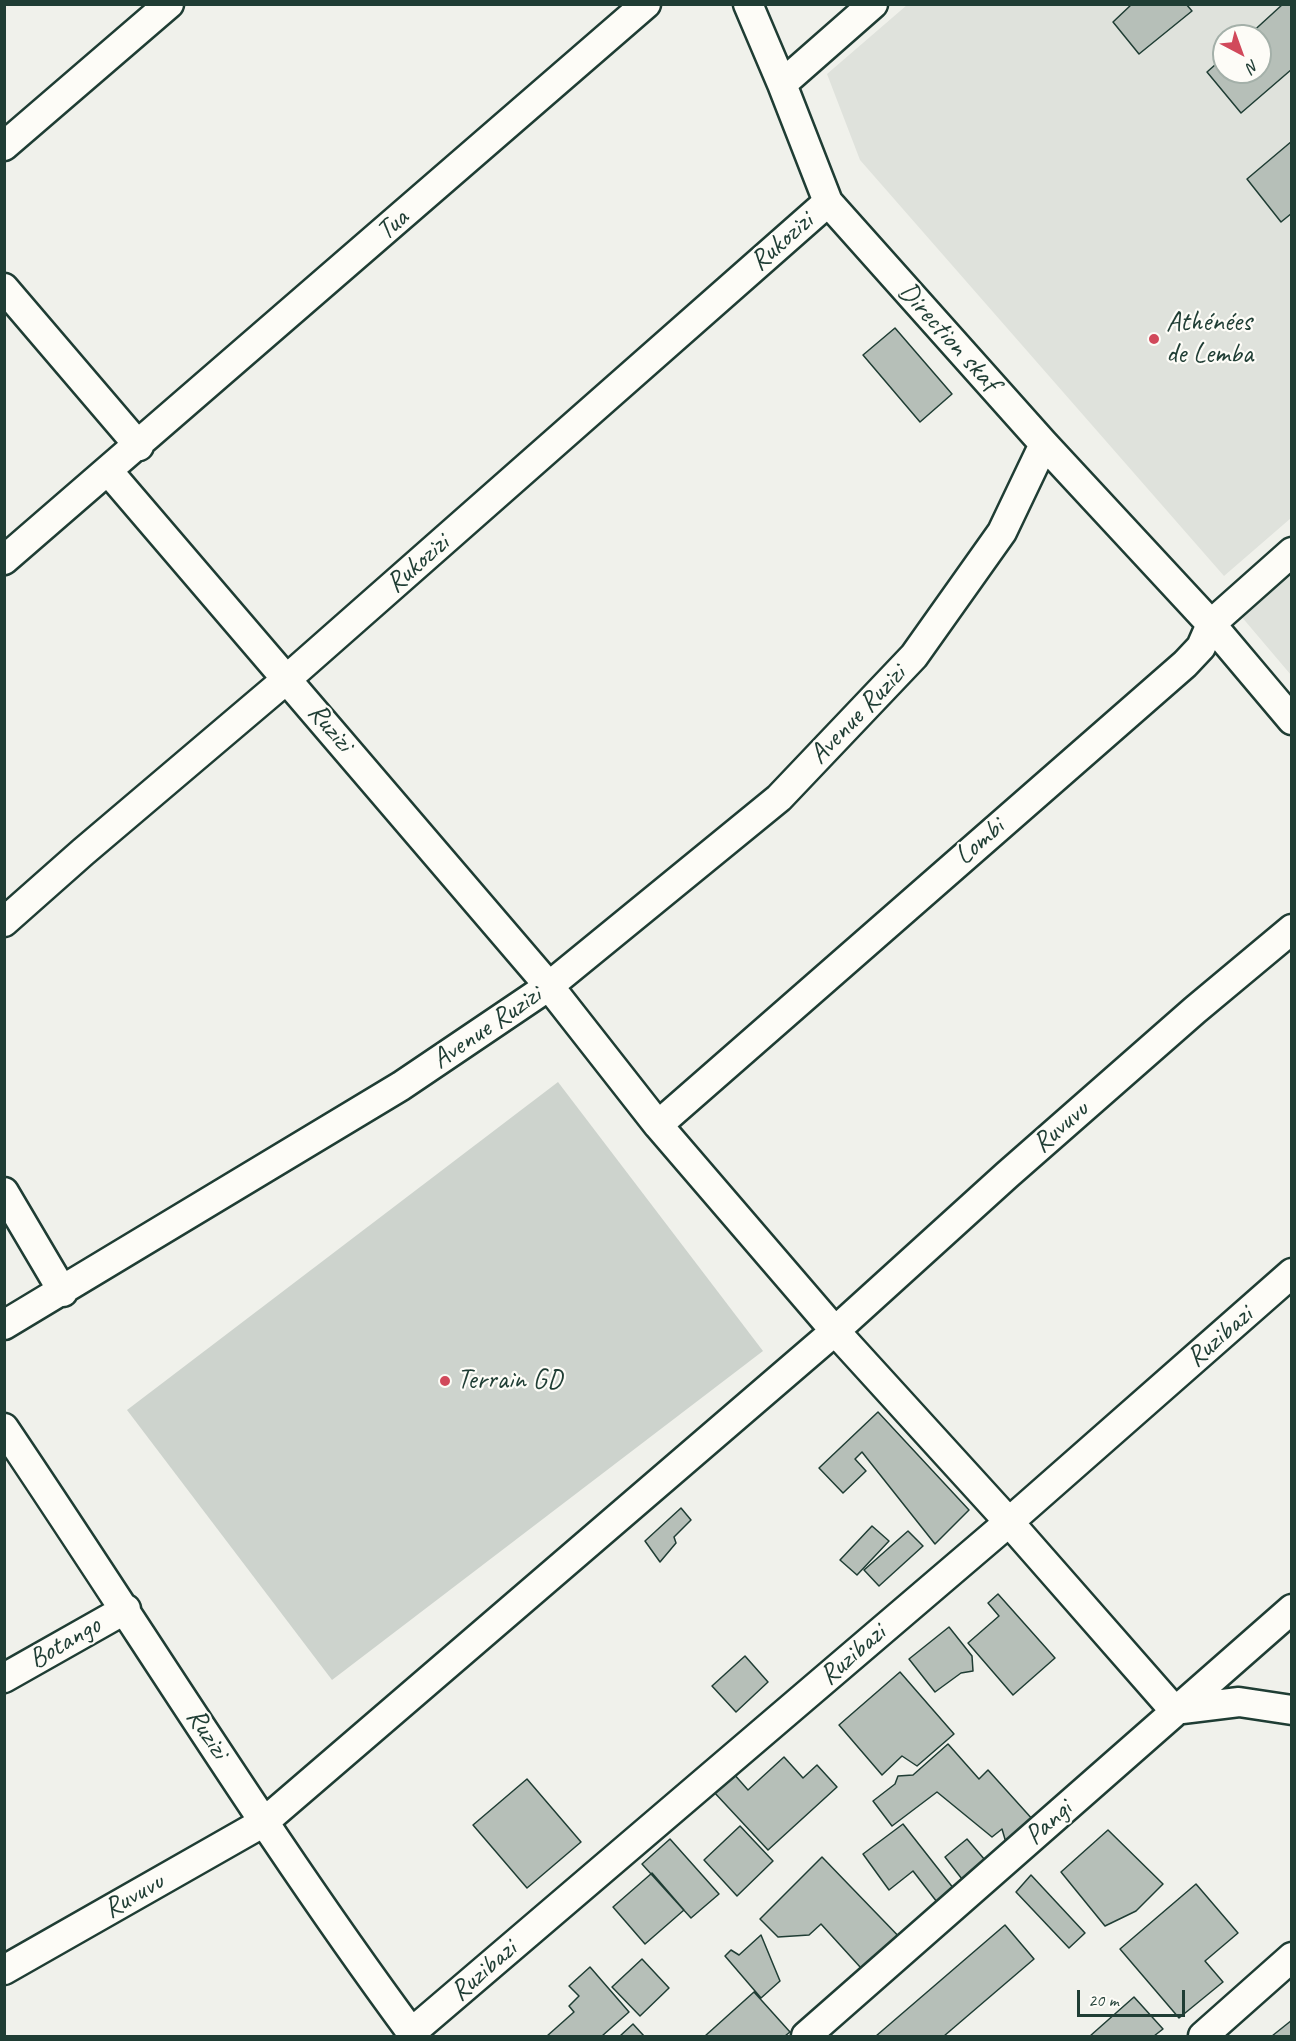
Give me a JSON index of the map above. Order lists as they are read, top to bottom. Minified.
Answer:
{"streets":{"street":["Tua","Rukozizi","Direction skaf","Avenue Ruzizi","Ruzizi","Lombi","Ruvuvu","Ruzibazi","Botango","Pangi"]},"crossings":[["Tua","Ruzizi"],["Rukozizi","Direction skaf"],["Rukozizi","Ruzizi"],["Direction skaf","Avenue Ruzizi"],["Direction skaf","Lombi"],["Avenue Ruzizi","Ruzizi"],["Ruzizi","Lombi"],["Ruzizi","Ruvuvu"],["Ruzizi","Ruzibazi"],["Ruzizi","Botango"],["Ruzizi","Pangi"]],"places":["Athénées de Lemba","Terrain GD"],"scale_bar":"20 m","north":"bottom right"}
